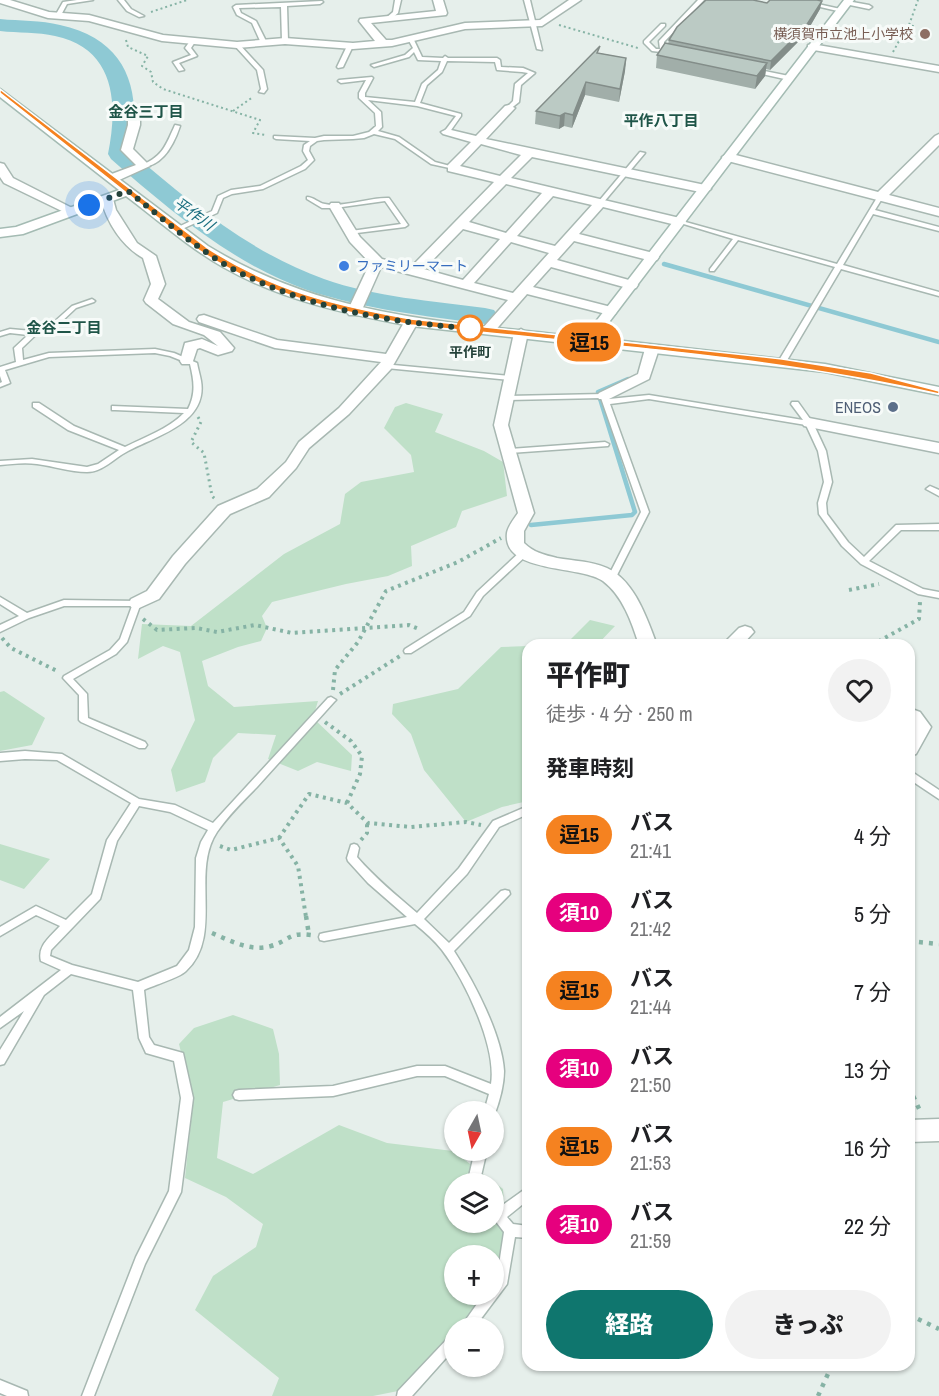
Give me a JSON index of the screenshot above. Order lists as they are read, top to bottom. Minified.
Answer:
{"districts":["金谷三丁目","平作八丁目","金谷二丁目"],"water":["平作川"],"places":["横須賀市立池上小学校","ファミリーマート","平作町","ENEOS"],"lines":["bus line 逗15"],"north":"bottom","page":{"on_map":"逗15","heading":[["平作町","徒歩 · 4 分 · 250 m"],"発車時刻"],"list":[{"mark":"逗15","name":"バス","note":"21:41","value":"4 分"},{"mark":"須10","name":"バス","note":"21:42","value":"5 分"},{"mark":"逗15","name":"バス","note":"21:44","value":"7 分"},{"mark":"須10","name":"バス","note":"21:50","value":"13 分"},{"mark":"逗15","name":"バス","note":"21:53","value":"16 分"},{"mark":"須10","name":"バス","note":"21:59","value":"22 分"}],"map_buttons":["+","−"],"buttons":["経路","きっぷ"]}}
